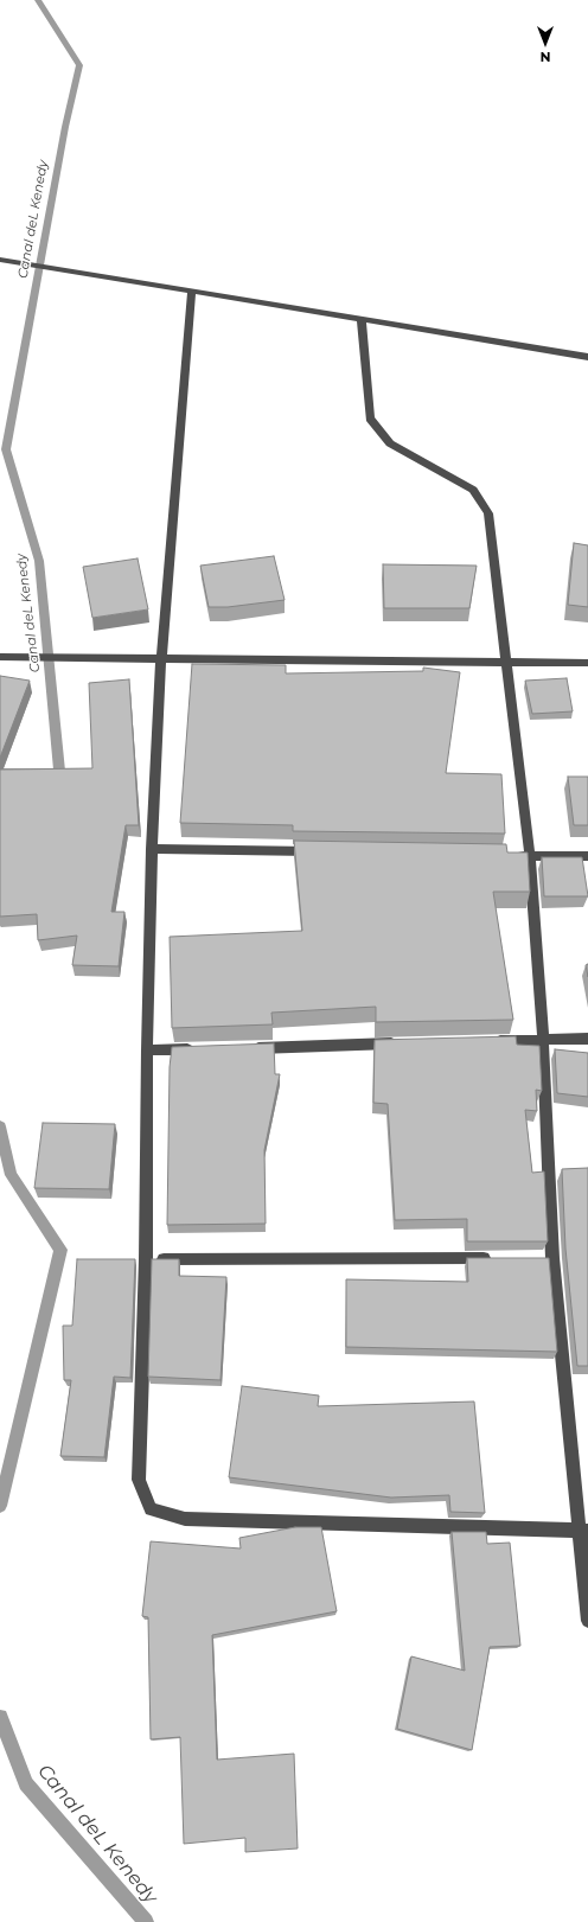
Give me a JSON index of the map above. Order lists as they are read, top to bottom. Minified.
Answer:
{"water":["Canal deL Kenedy"],"north":"bottom"}
